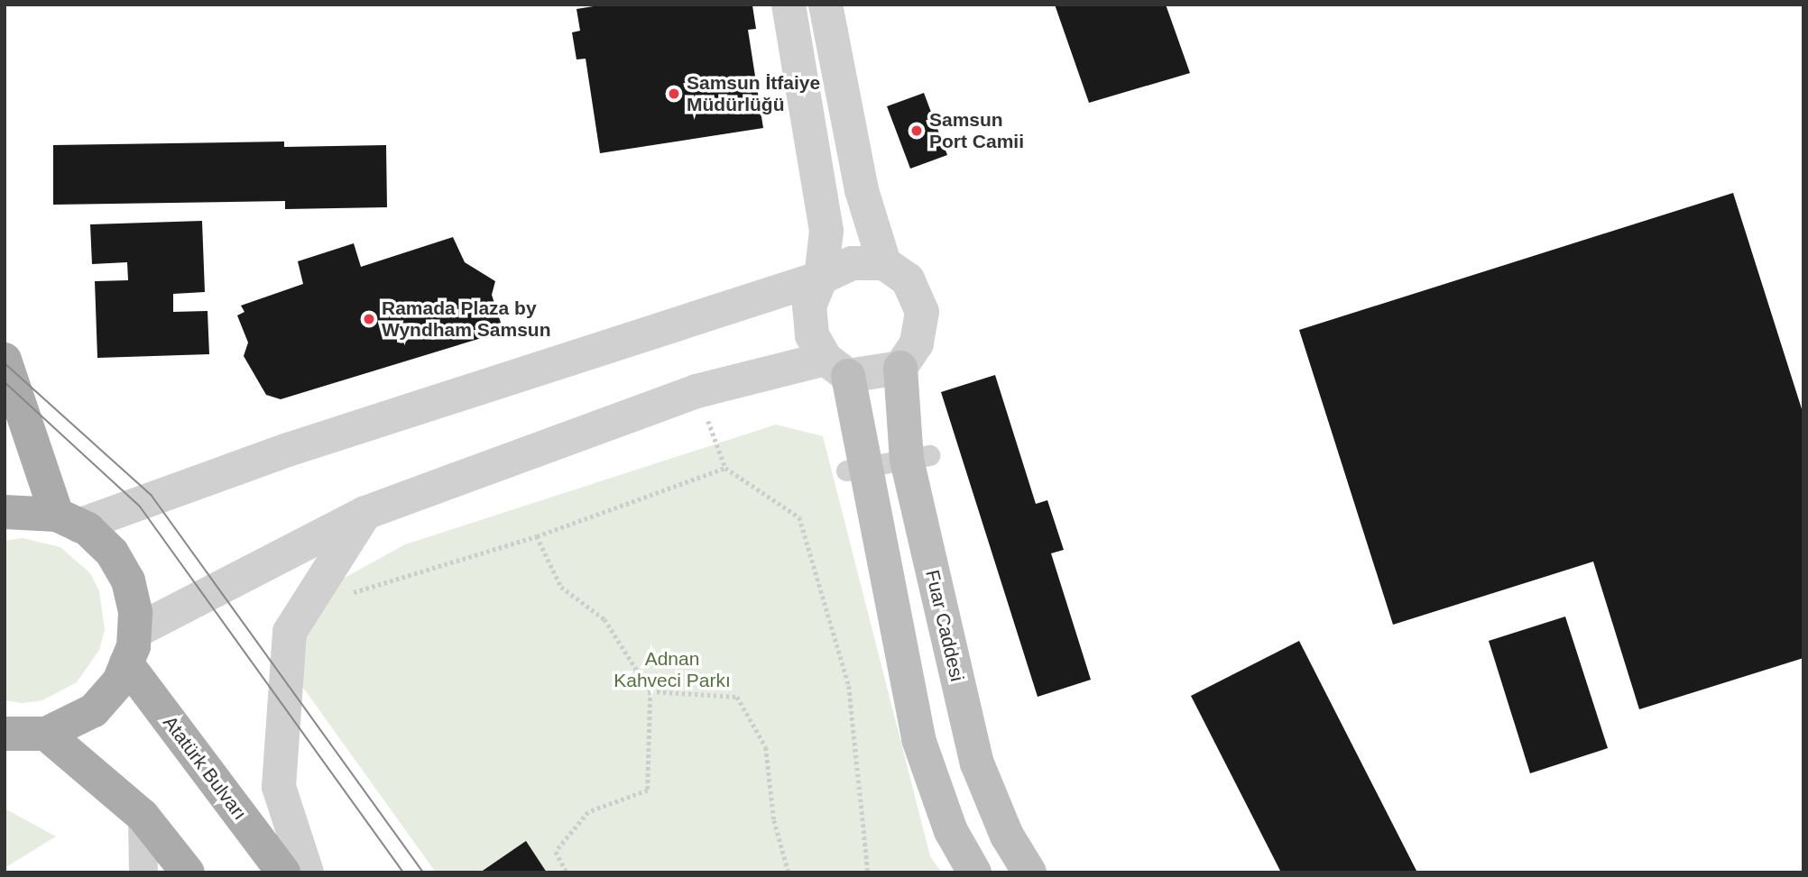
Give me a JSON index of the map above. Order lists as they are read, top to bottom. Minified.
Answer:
{"streets":{"main road":["Fuar Caddesi","Atatürk Bulvarı"]},"parks":["Adnan Kahveci Parkı"],"places":["Samsun İtfaiye Müdürlüğü","Samsun Port Camii","Ramada Plaza by Wyndham Samsun"]}
